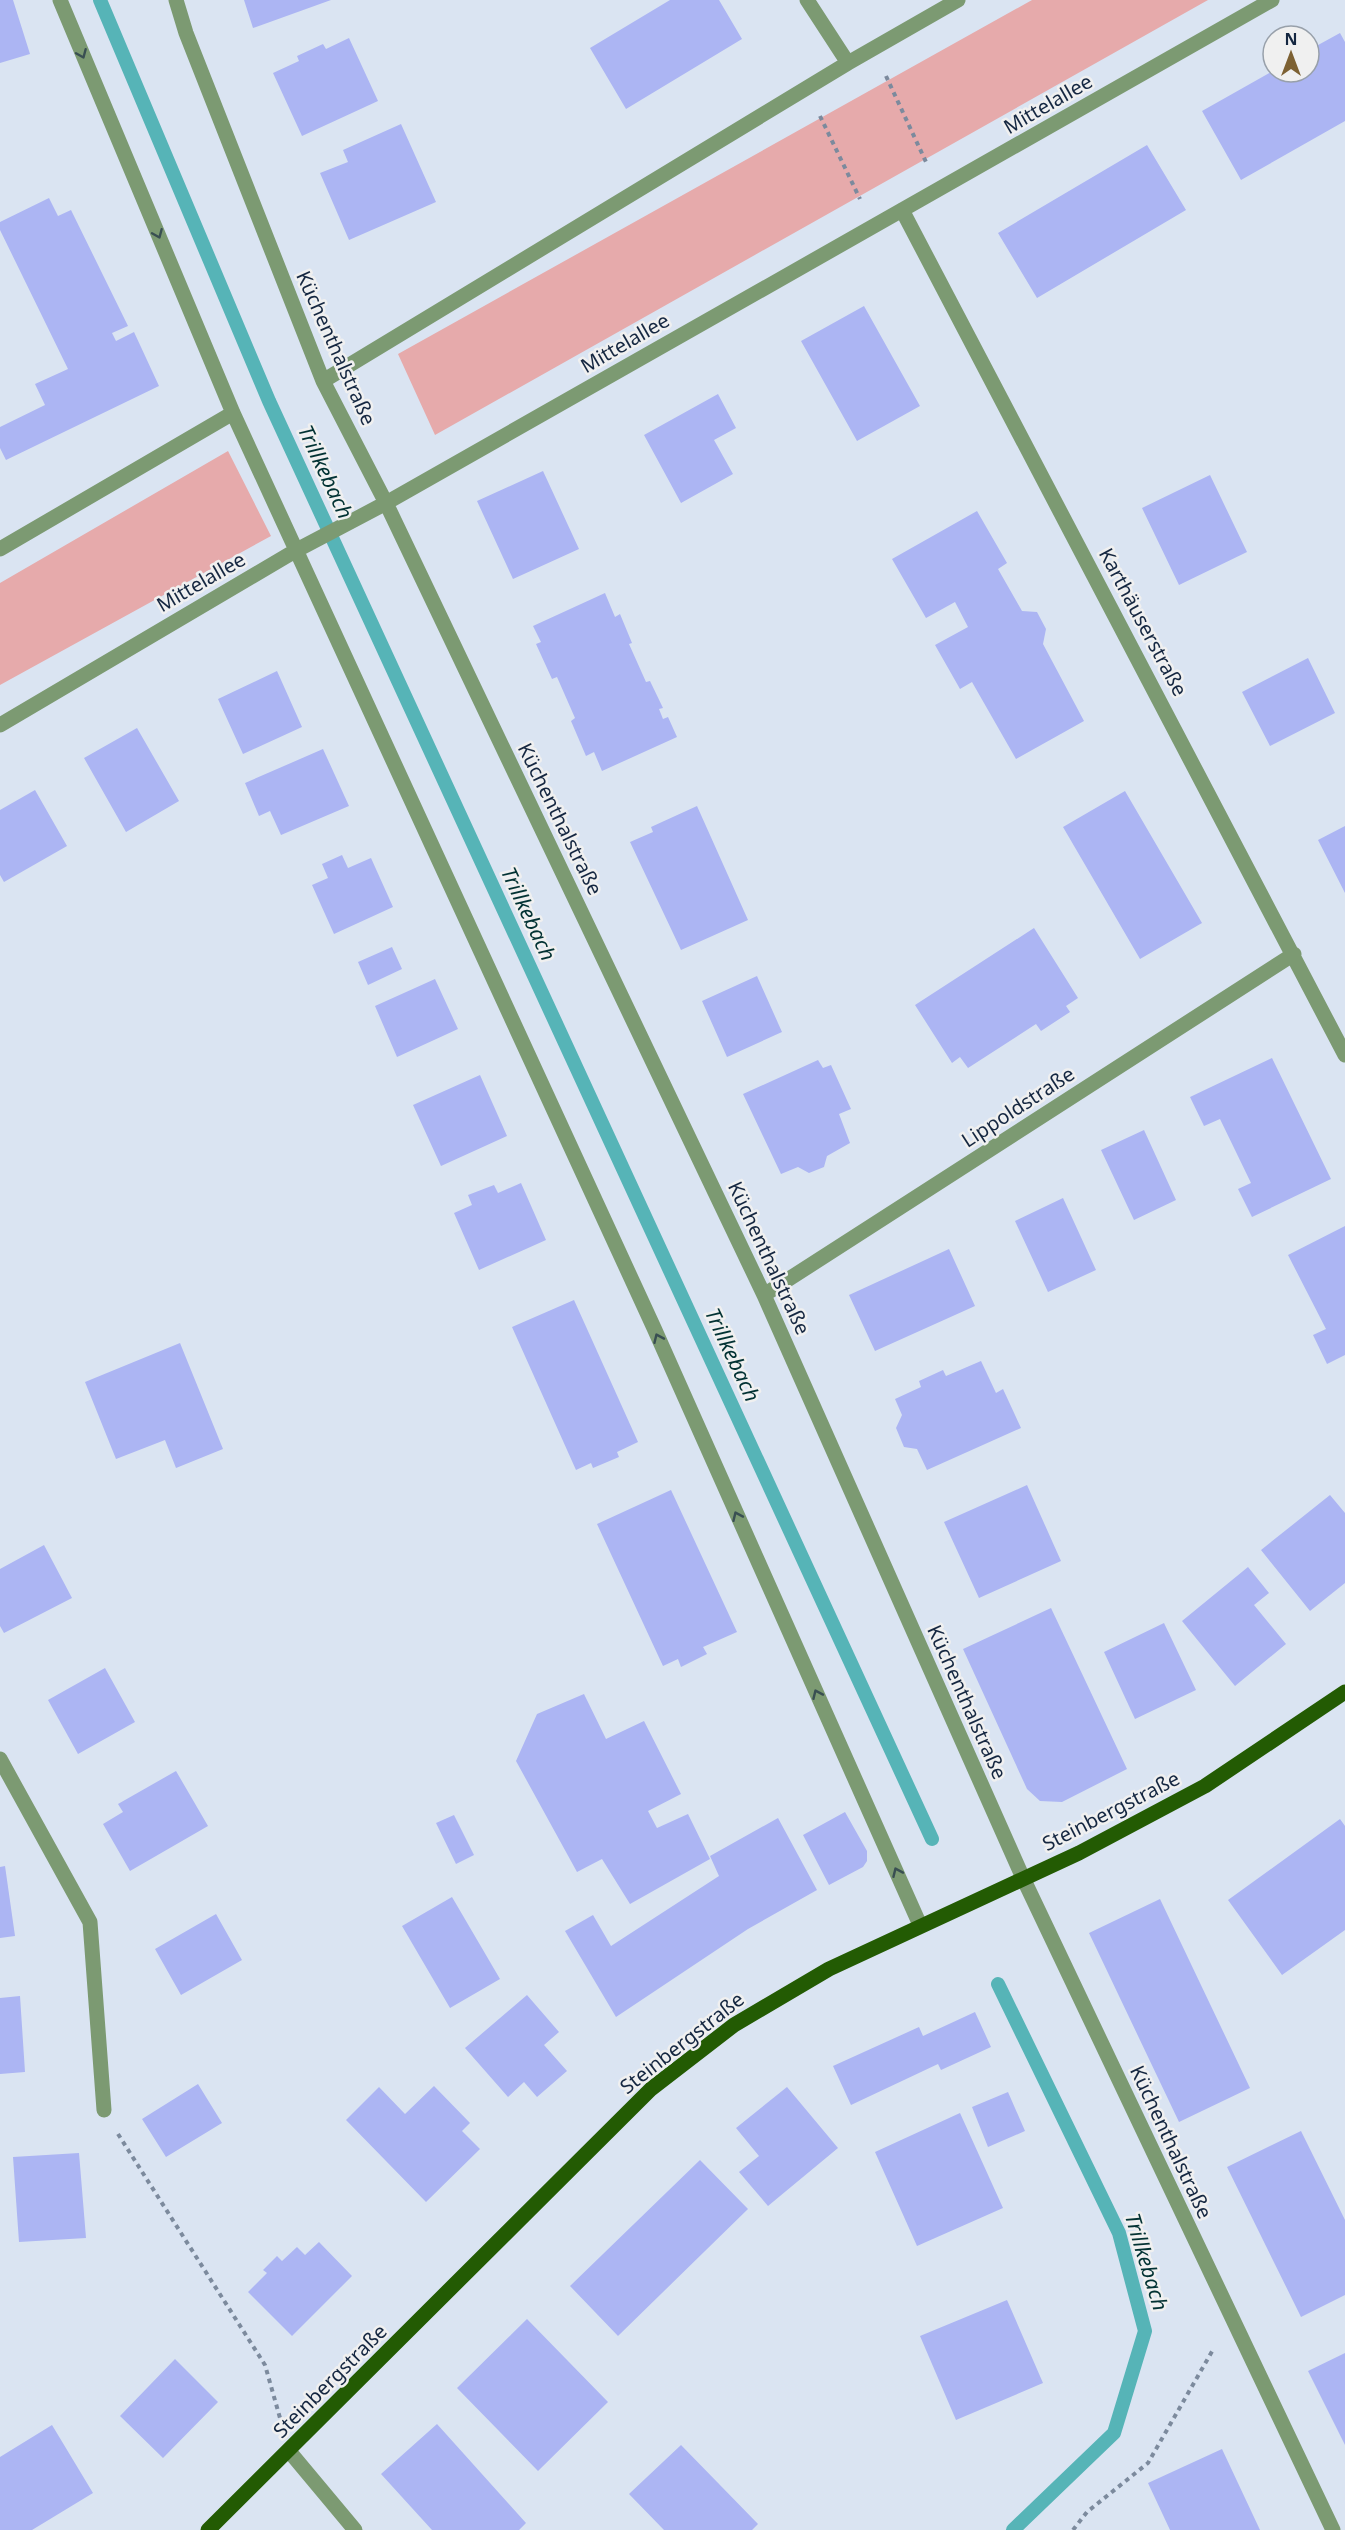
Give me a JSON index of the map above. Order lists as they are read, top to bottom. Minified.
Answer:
{"streets":{"main road":["Steinbergstraße"],"street":["Mittelallee","Küchenthalstraße","Karthäuserstraße","Lippoldstraße"]},"crossings":[["Mittelallee","Küchenthalstraße"],["Mittelallee","Karthäuserstraße"],["Küchenthalstraße","Lippoldstraße"],["Küchenthalstraße","Steinbergstraße"],["Karthäuserstraße","Lippoldstraße"]],"water":["Trillkebach"],"north":"top"}
